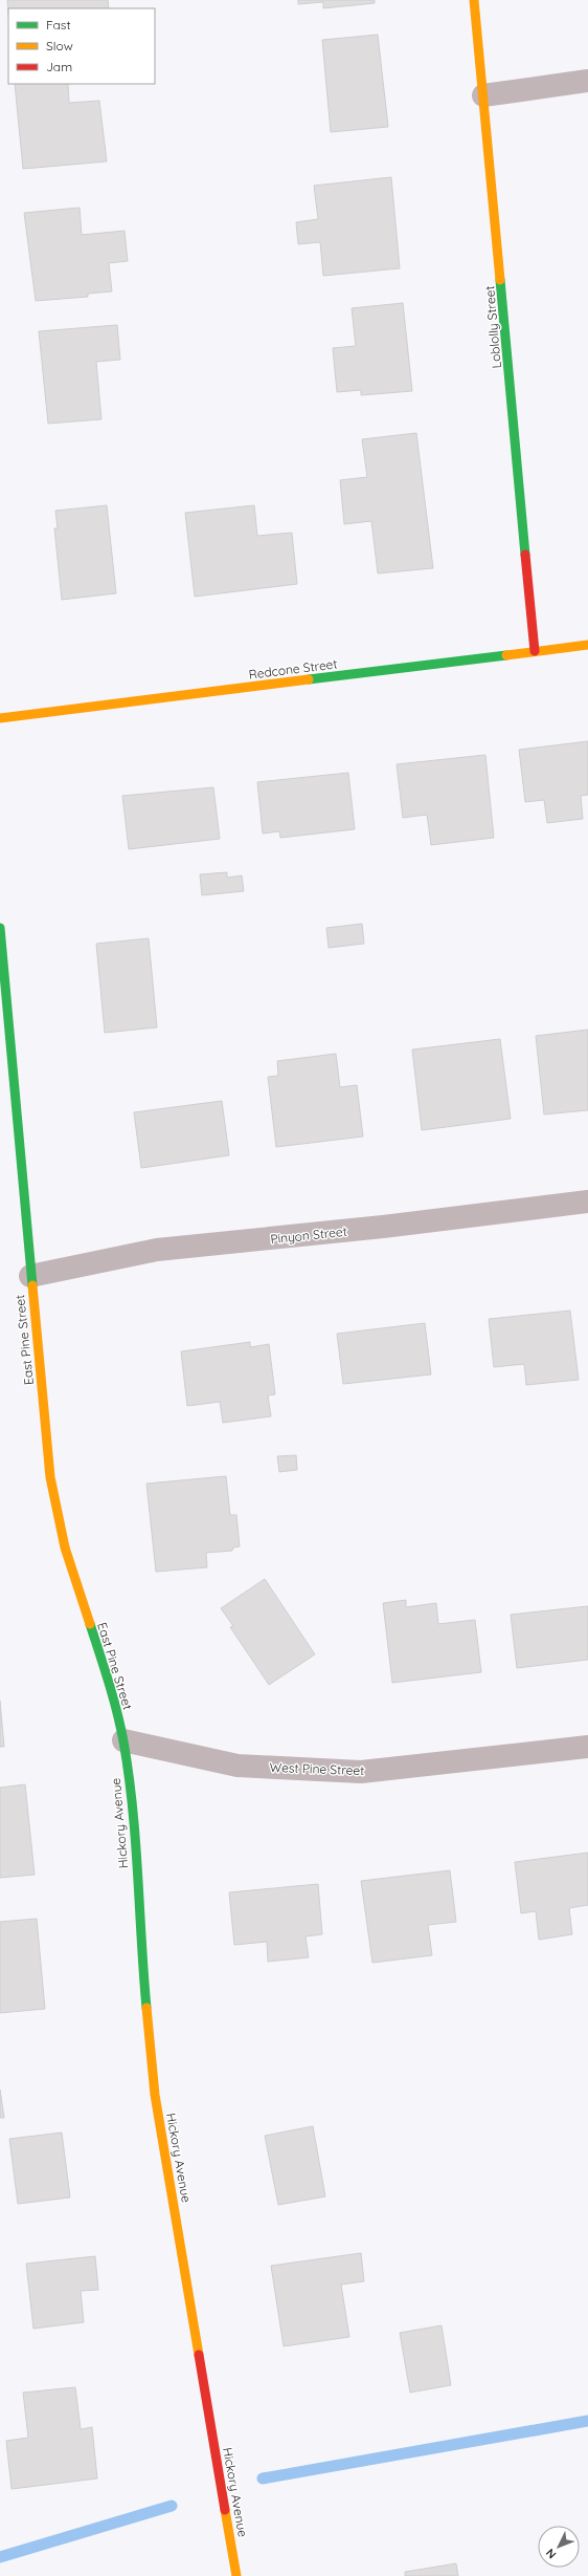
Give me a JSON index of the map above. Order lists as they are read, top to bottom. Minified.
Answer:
{"streets":{"street":["Loblolly Street","Redcone Street","Pinyon Street","East Pine Street","West Pine Street","Hickory Avenue"]},"crossings":[["Loblolly Street","Redcone Street"],["Pinyon Street","East Pine Street"],["East Pine Street","West Pine Street"],["East Pine Street","Hickory Avenue"],["West Pine Street","Hickory Avenue"]],"legend":["Fast","Slow","Jam"],"north":"bottom left"}
